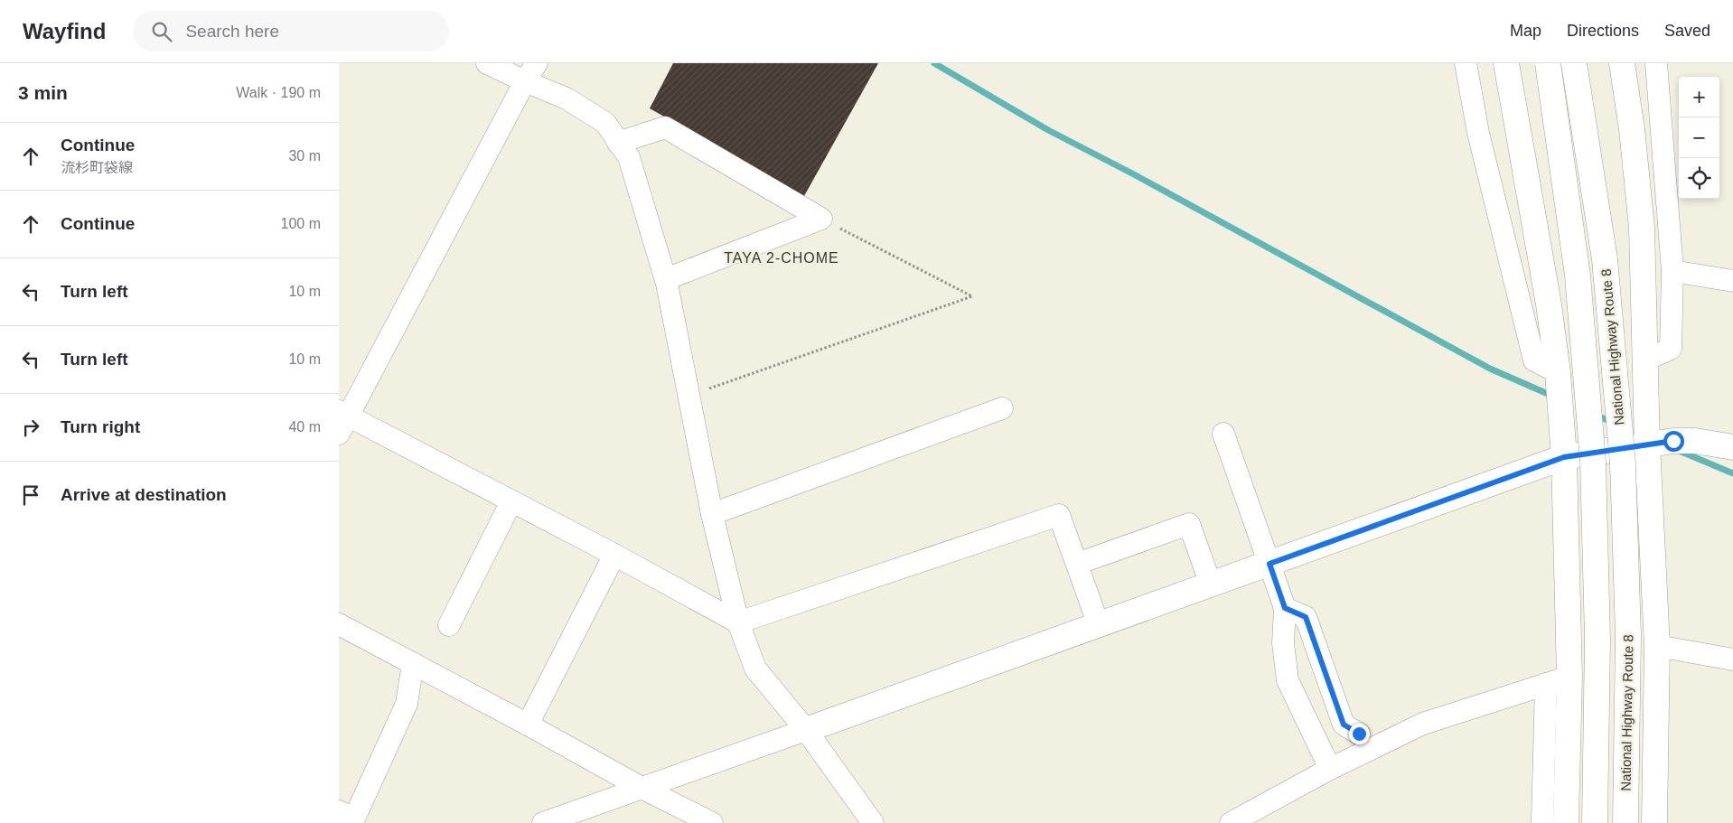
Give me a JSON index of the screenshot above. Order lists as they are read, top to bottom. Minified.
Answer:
{"streets":{"main road":["National Highway Route 8"]},"districts":["TAYA 2-CHOME"],"page":{"header":"Wayfind","search":"Search here","nav":["Map","Directions","Saved"],"heading":["3 min","Walk · 190 m"],"map_buttons":["+","−"],"list":[["Continue","流杉町袋線","30 m"],["Continue","100 m"],["Turn left","10 m"],["Turn left","10 m"],["Turn right","40 m"],"Arrive at destination"]}}
